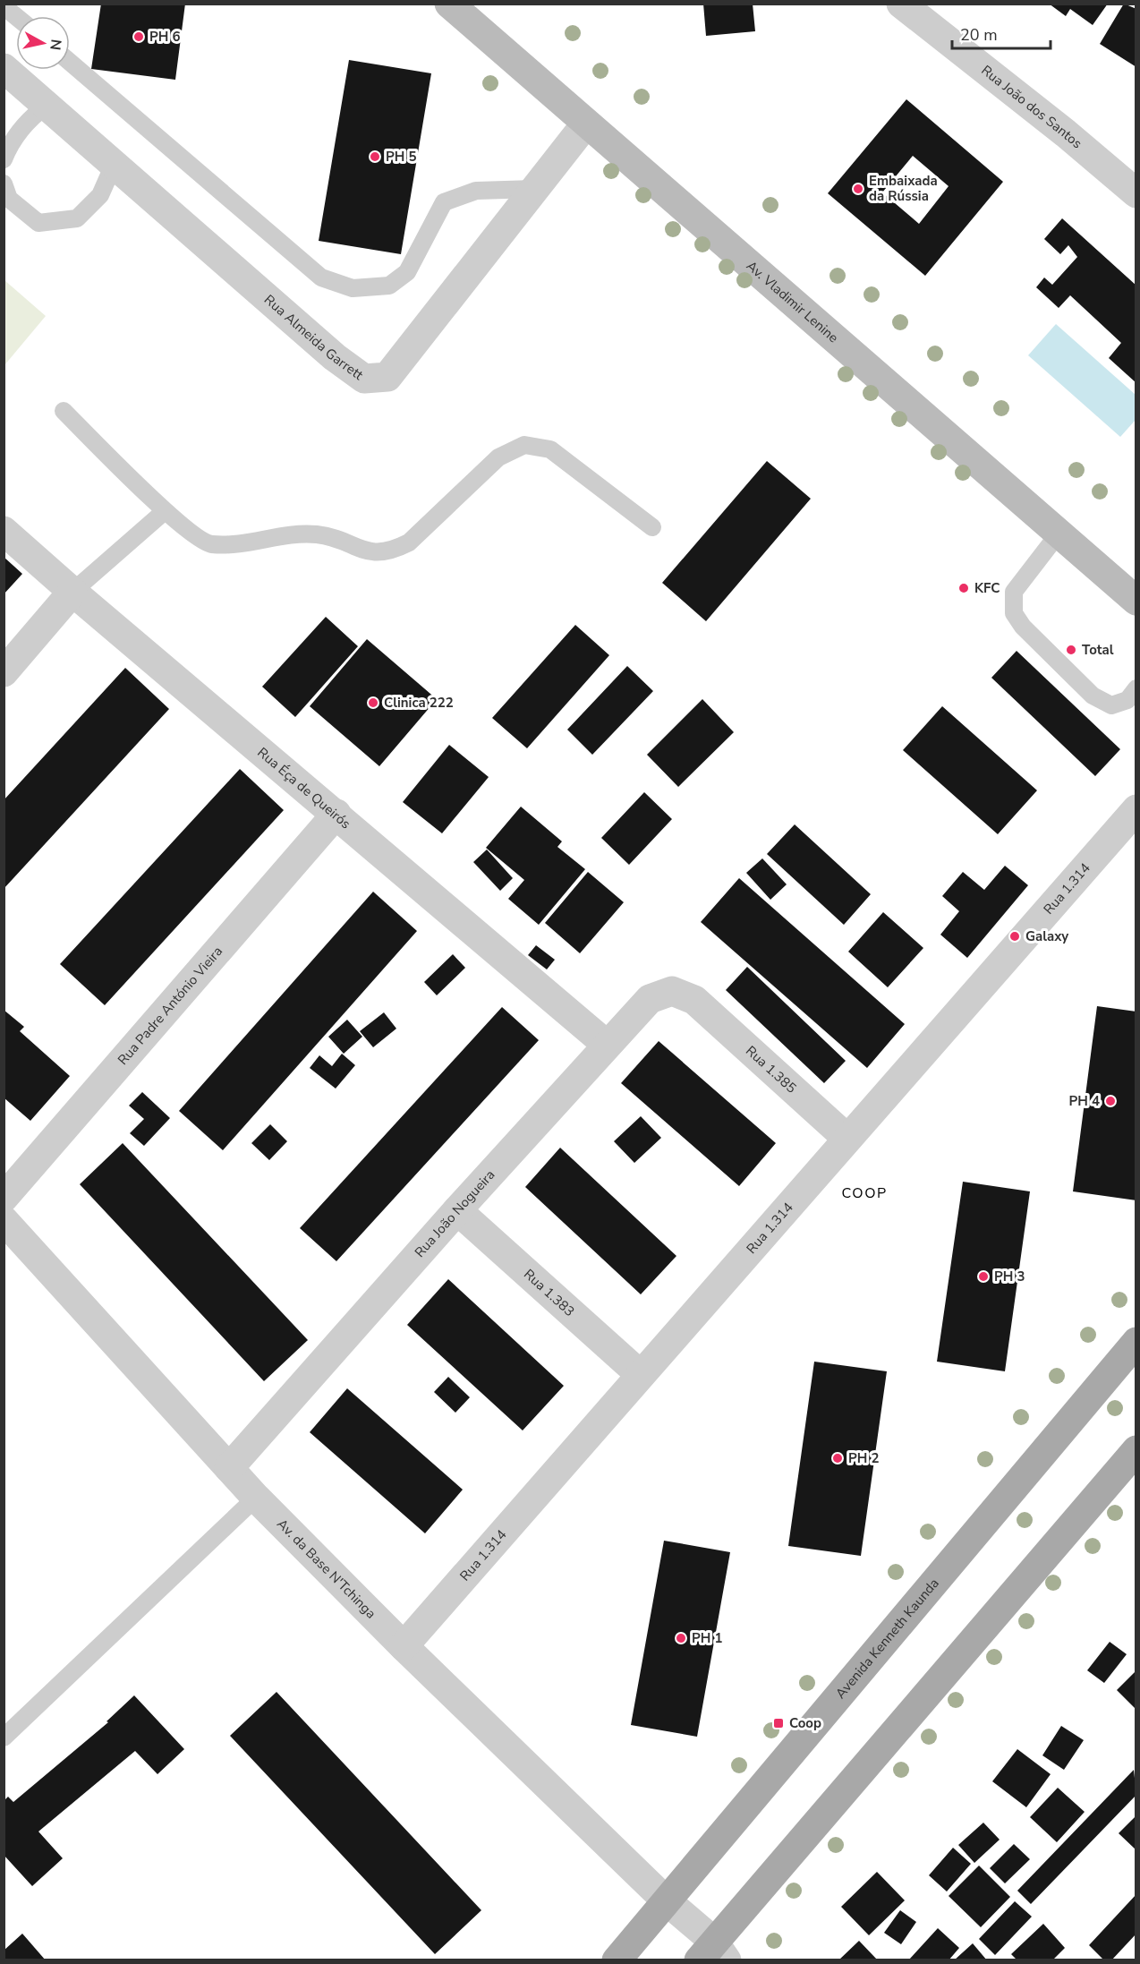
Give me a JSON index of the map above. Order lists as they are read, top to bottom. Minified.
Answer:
{"streets":{"main road":["Av. Vladimir Lenine","Avenida Kenneth Kaunda"],"street":["Rua João dos Santos","Rua Almeida Garrett","Rua Éça de Queirós","Rua 1.314","Rua Padre António Vieira","Rua 1.385","Rua João Nogueira","Rua 1.383","Av. da Base N'Tchinga"]},"crossings":[["Av. Vladimir Lenine","Rua Almeida Garrett"],["Rua Éça de Queirós","Rua Padre António Vieira"],["Rua Éça de Queirós","Rua João Nogueira"],["Rua 1.314","Rua 1.385"],["Rua 1.314","Rua 1.383"],["Rua 1.314","Av. da Base N'Tchinga"],["Rua 1.385","Rua João Nogueira"],["Rua João Nogueira","Rua 1.383"],["Rua João Nogueira","Av. da Base N'Tchinga"],["Av. da Base N'Tchinga","Avenida Kenneth Kaunda"]],"districts":["COOP"],"places":{"other":["PH 6","PH 5","Embaixada da Rússia","KFC","Total","Clinica 222","Galaxy","PH 4","PH 3","PH 2","PH 1"],"transit":["Coop"]},"scale_bar":"20 m","north":"right"}
